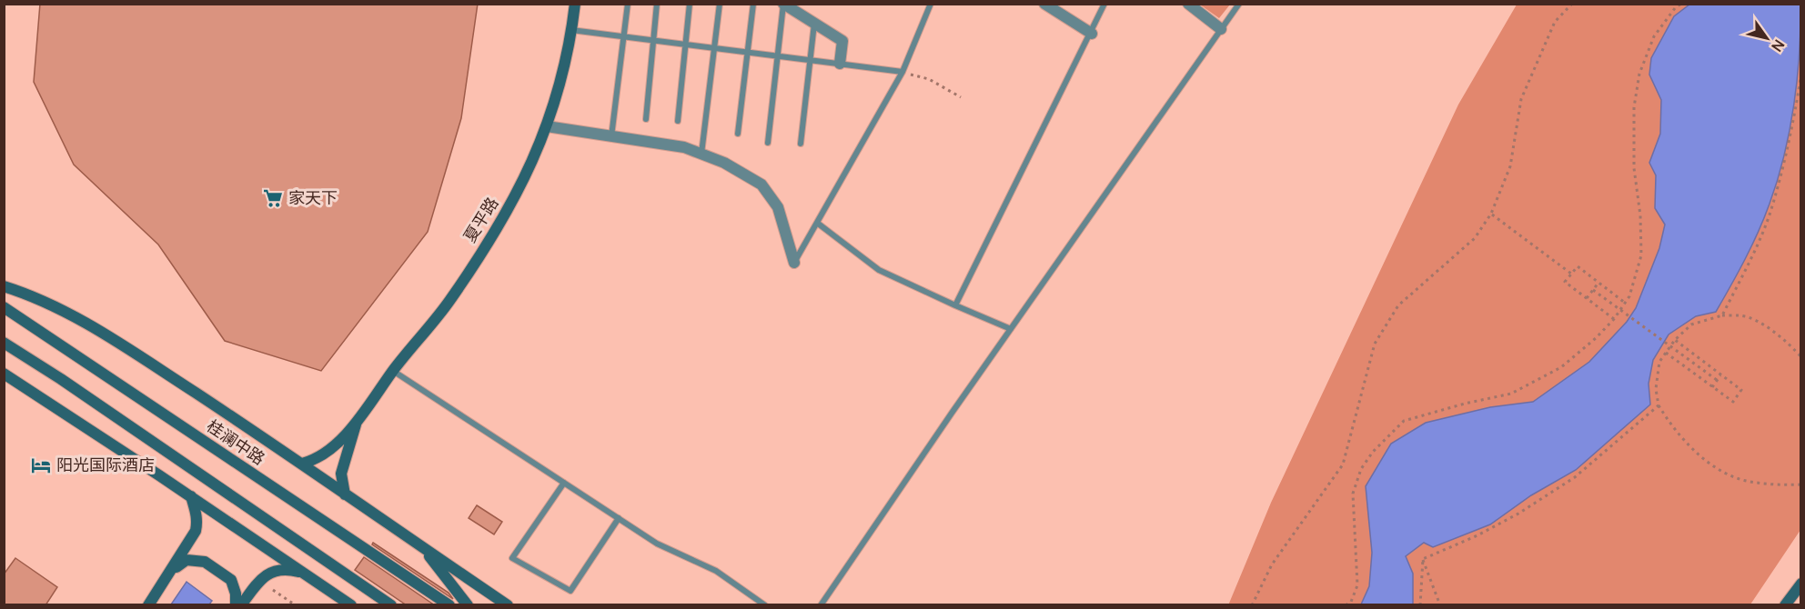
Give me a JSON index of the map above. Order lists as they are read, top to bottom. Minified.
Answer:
{"streets":{"main road":["夏平路","桂澜中路"]},"places":{"supermarket":["家天下"],"hotel":["阳光国际酒店"]},"north":"bottom right"}
